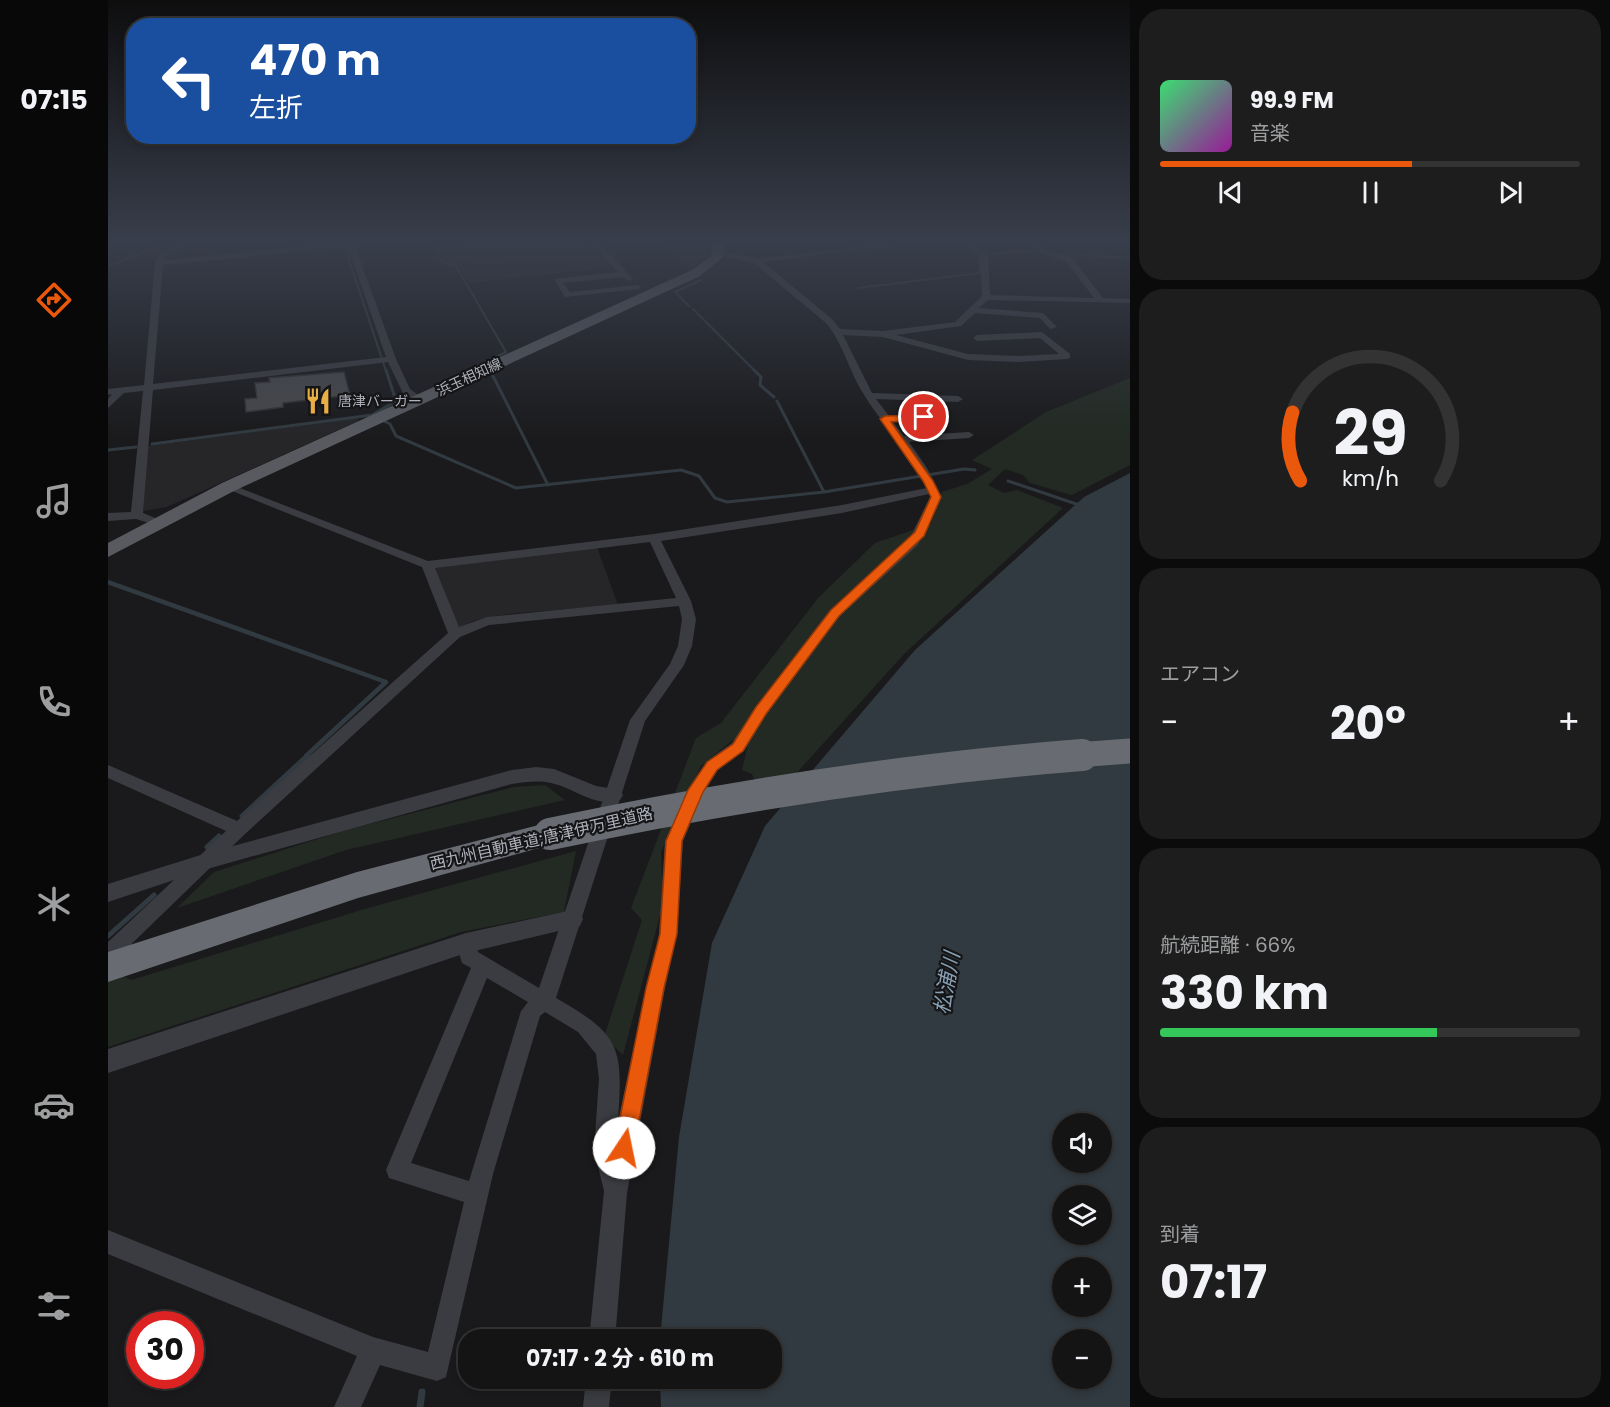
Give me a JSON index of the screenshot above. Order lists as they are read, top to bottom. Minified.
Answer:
{"streets":{"highway":["西九州自動車道;唐津伊万里道路"],"main road":["浜玉相知線"]},"water":["松浦川"],"places":{"restaurant":["唐津バーガー"]},"page":{"tabs":"07:15","turn":["470 m","左折"],"song":["99.9 FM","音楽"],"tile":["エアコン",["航続距離 · 66%","330 km"],["到着","07:17"]],"heat":["−","20°","+"],"map_buttons":["+","−"],"limit":"30","trip":"07:17 · 2 分 · 610 m","gauge":["29","km/h"]}}
